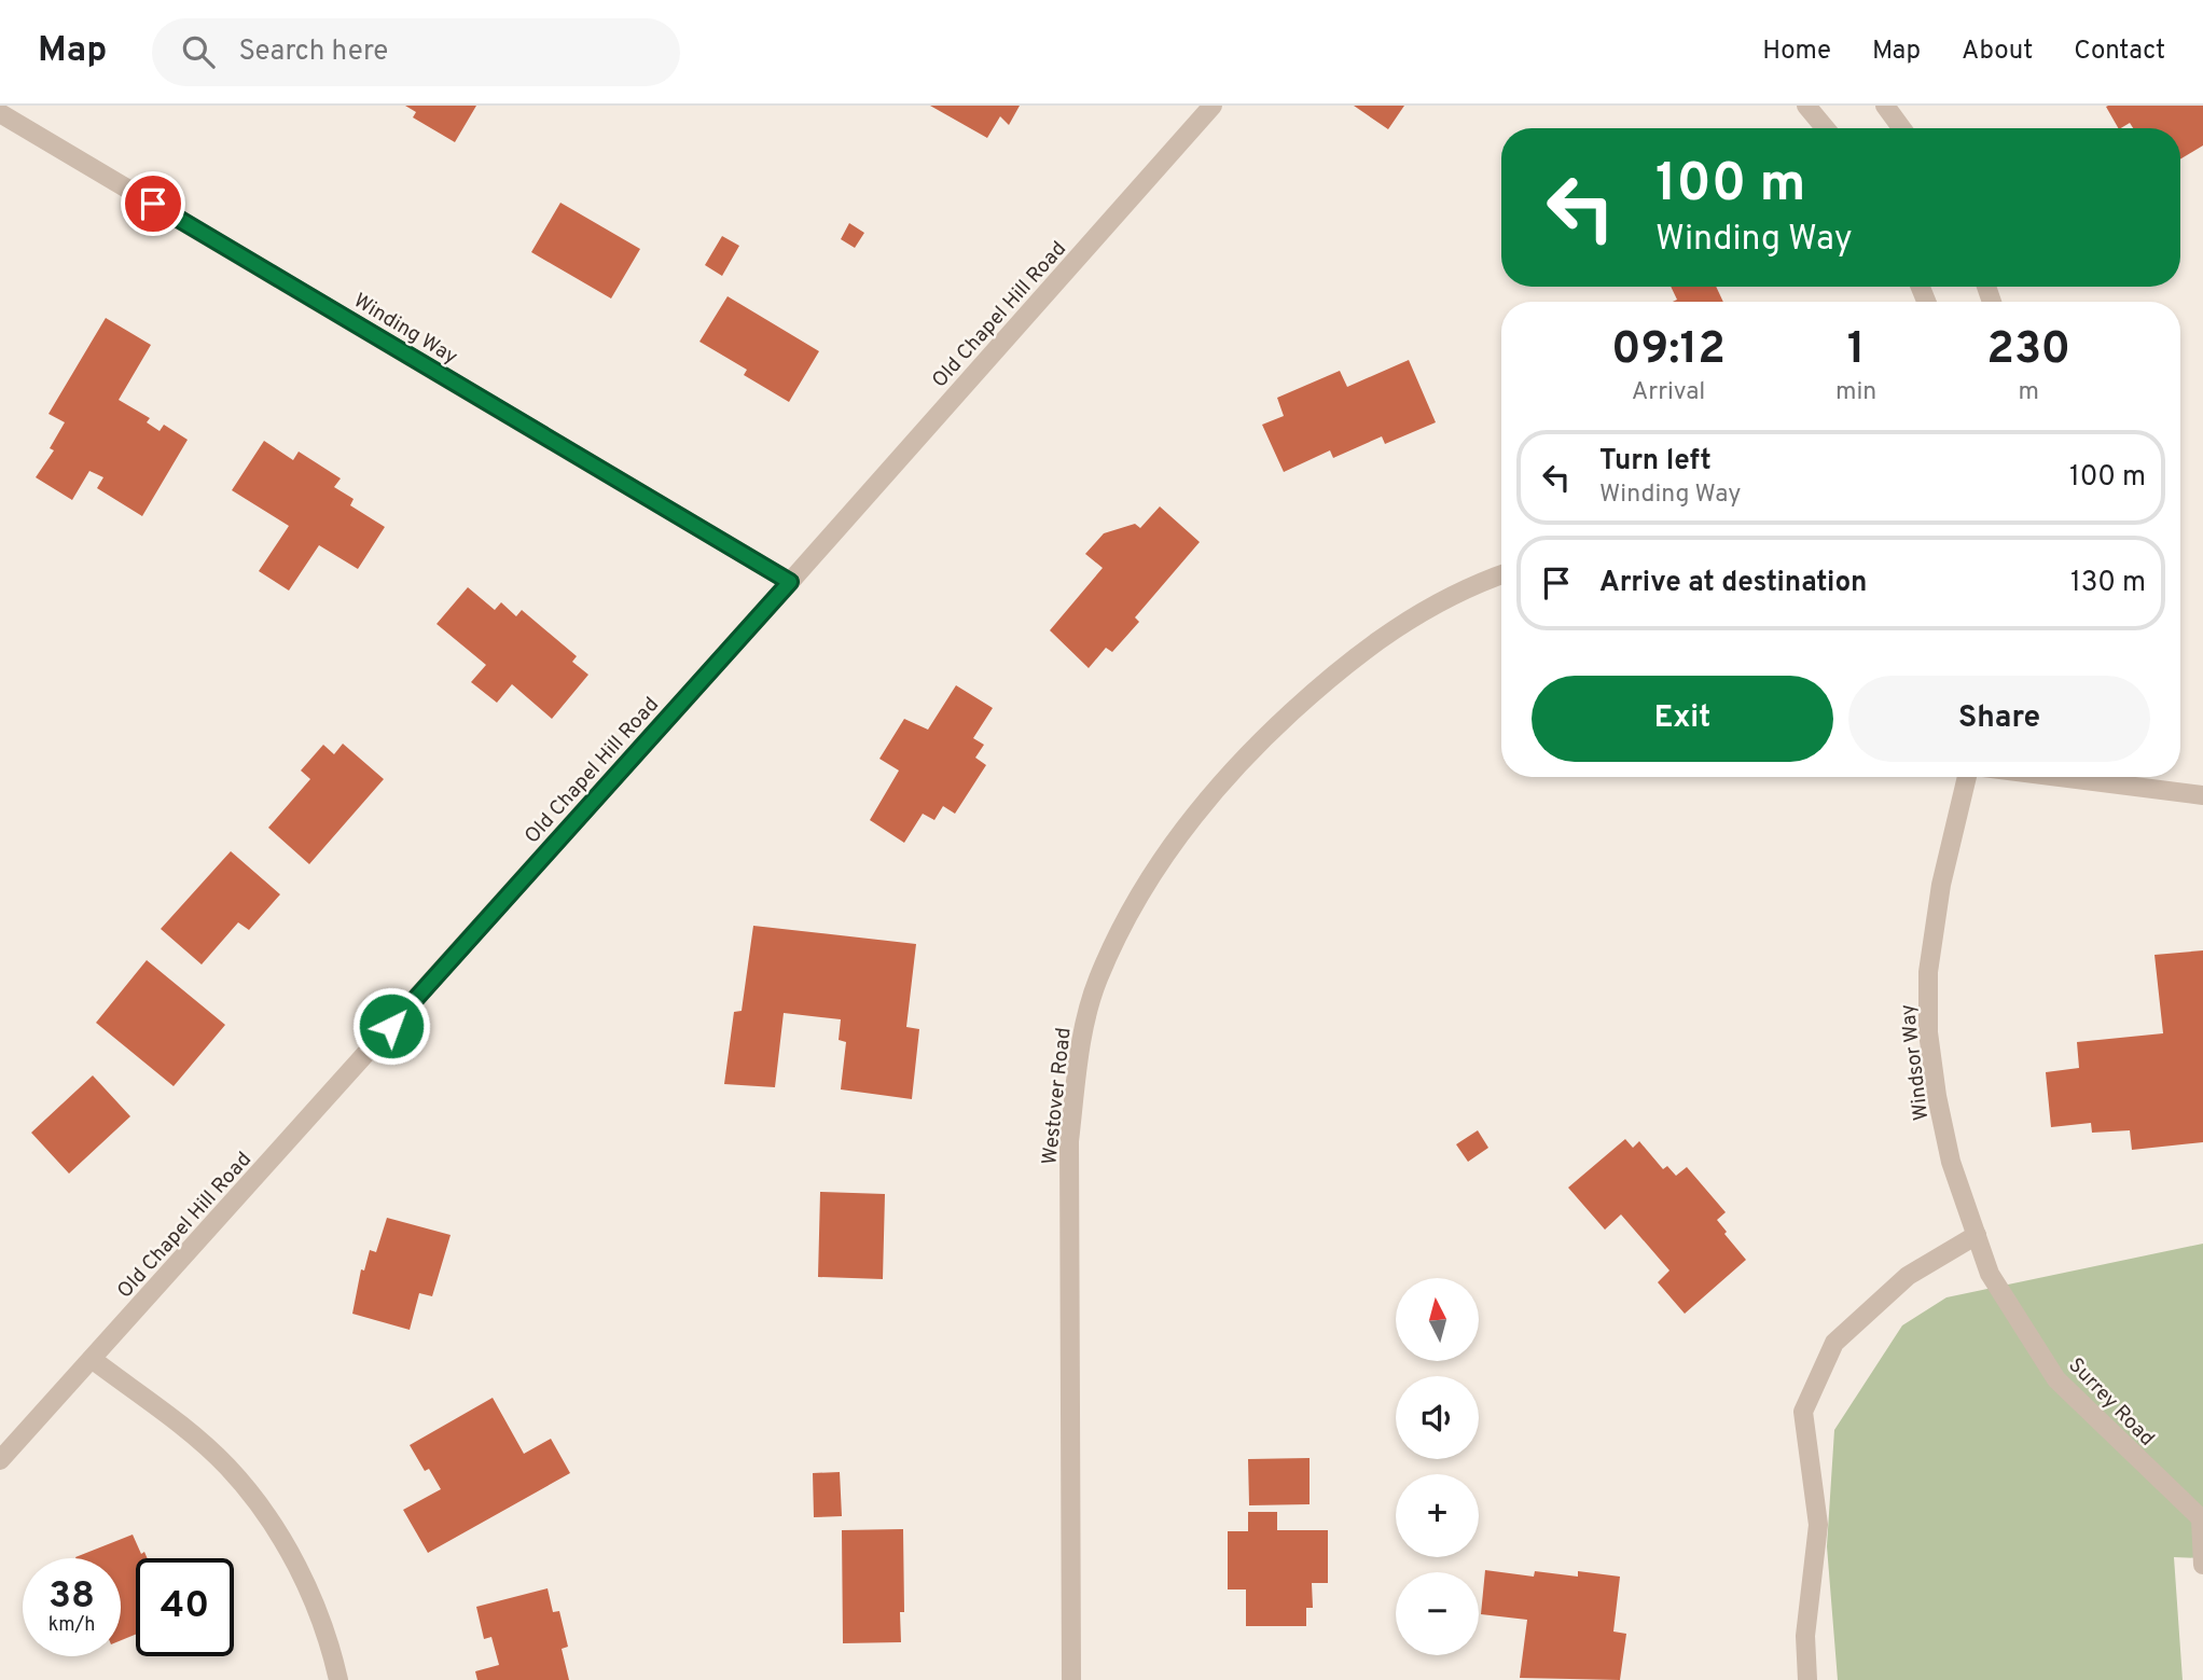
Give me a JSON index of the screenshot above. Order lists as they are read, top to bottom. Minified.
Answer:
{"streets":{"street":["Old Chapel Hill Road","Winding Way","Windsor Way","Westover Road","Surrey Road"]},"crossings":[["Old Chapel Hill Road","Winding Way"],["Windsor Way","Surrey Road"]],"north":"top","page":{"header":"Map","search":"Search here","nav":["Home","Map","About","Contact"],"turn":["100 m","Winding Way"],"eta":["09:12","Arrival","1","min","230","m"],"list":[{"name":"Turn left","note":"Winding Way","value":"100 m"},{"name":"Arrive at destination","value":"130 m"}],"buttons":["Exit","Share"],"map_buttons":["+","−"],"speed":"38 km/h","limit":"40"}}
